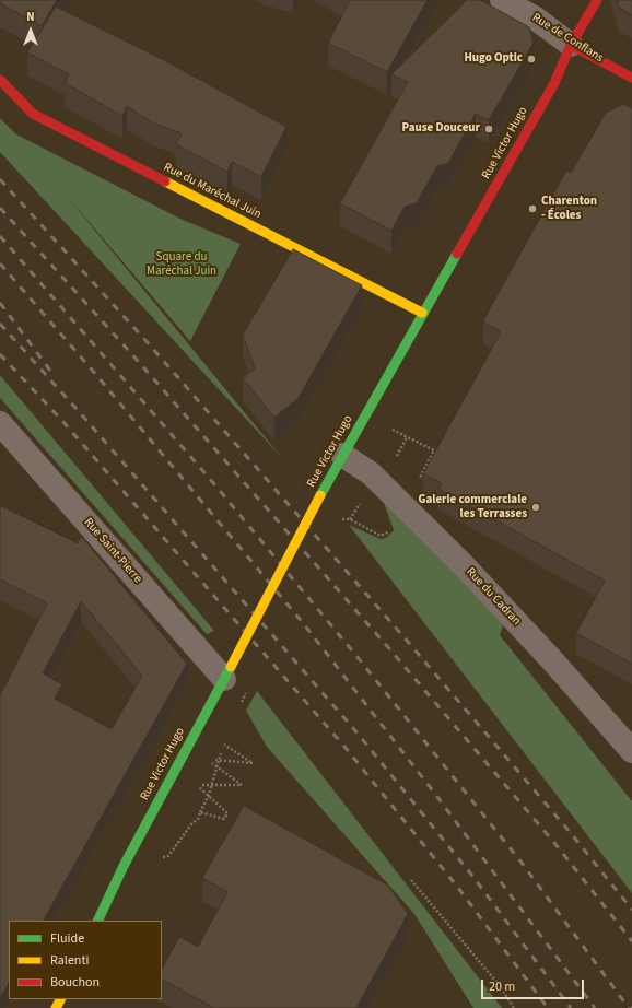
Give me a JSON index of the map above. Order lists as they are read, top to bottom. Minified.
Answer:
{"streets":{"street":["Rue de Conflans","Rue Victor Hugo","Rue du Maréchal Juin","Rue Saint-Pierre","Rue du Cadran"]},"crossings":[["Rue de Conflans","Rue Victor Hugo"],["Rue Victor Hugo","Rue du Maréchal Juin"],["Rue Victor Hugo","Rue Saint-Pierre"],["Rue Victor Hugo","Rue du Cadran"]],"parks":["Square du Maréchal Juin"],"places":["Hugo Optic","Pause Douceur","Charenton - Écoles","Galerie commerciale les Terrasses"],"legend":["Fluide","Ralenti","Bouchon"],"scale_bar":"20 m","north":"top"}
